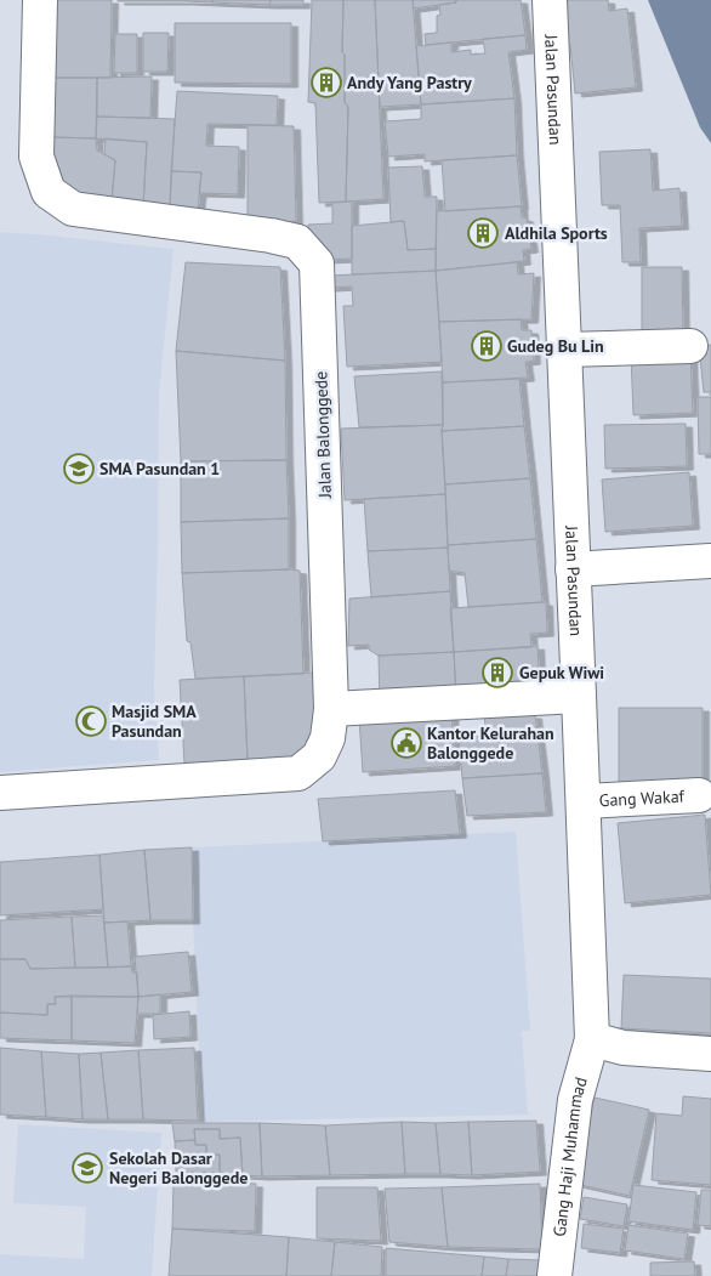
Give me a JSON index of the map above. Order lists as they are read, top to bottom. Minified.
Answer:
{"streets":{"street":["Jalan Pasundan","Jalan Balonggede","Gang Wakaf","Gang Haji Muhammad"]},"crossings":[["Jalan Pasundan","Gang Wakaf"],["Jalan Pasundan","Gang Haji Muhammad"]],"places":{"building":["Andy Yang Pastry","Aldhila Sports","Gudeg Bu Lin","Gepuk Wiwi"],"school or university":["SMA Pasundan 1","Sekolah Dasar Negeri Balonggede"],"mosque":["Masjid SMA Pasundan"],"public building":["Kantor Kelurahan Balonggede"]}}
